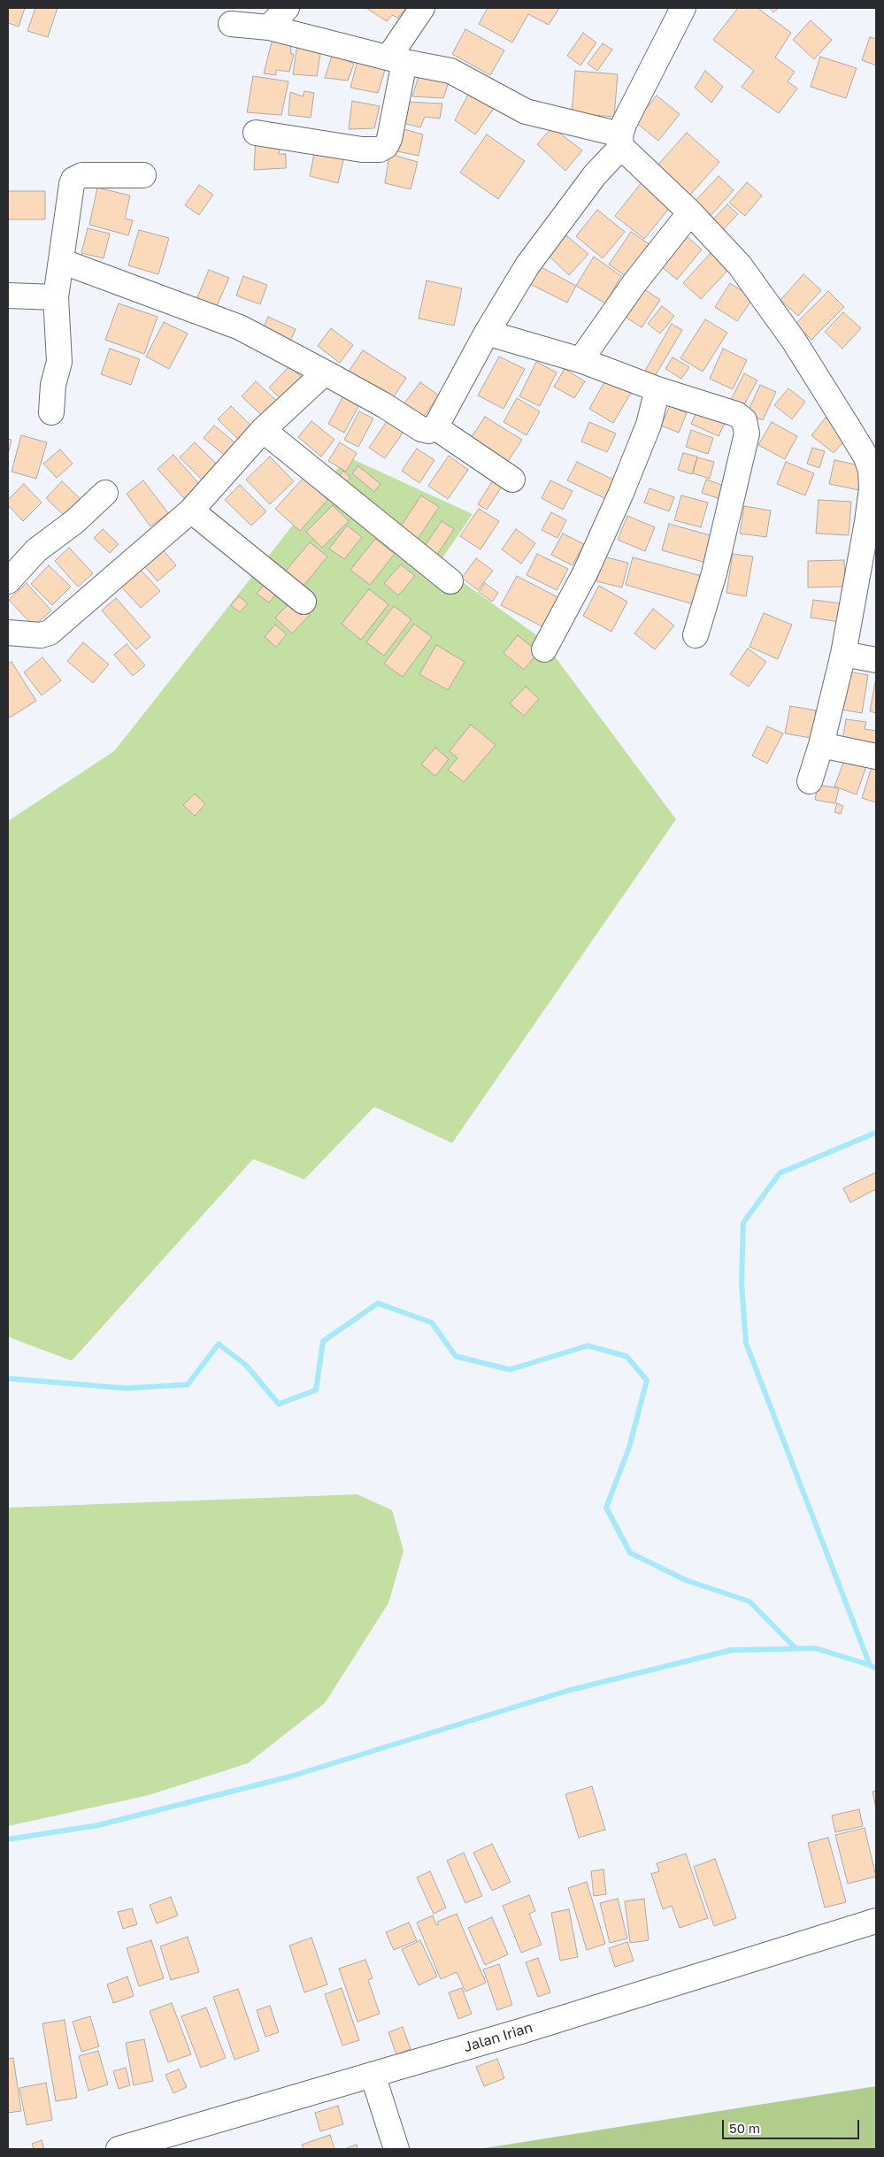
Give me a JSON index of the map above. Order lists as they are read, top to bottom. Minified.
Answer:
{"streets":{"street":["Jalan Irian"]},"scale_bar":"50 m"}
